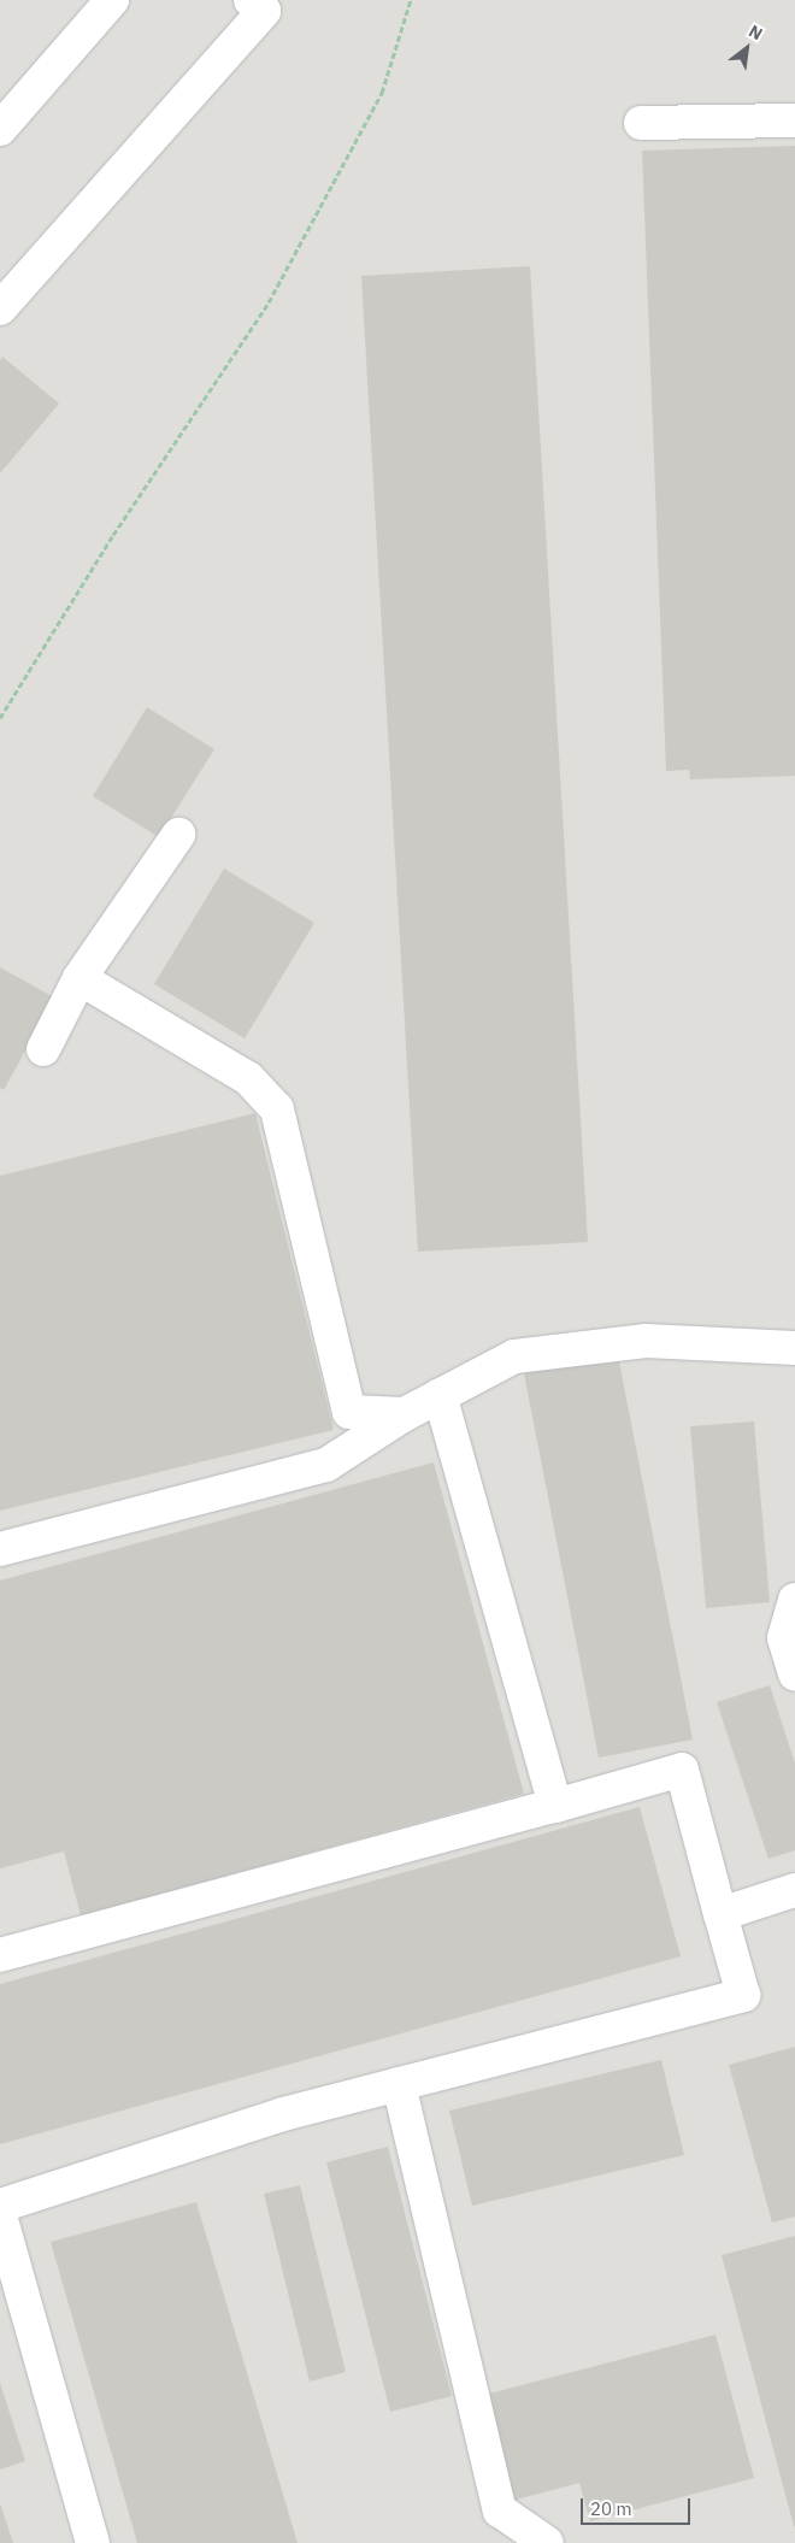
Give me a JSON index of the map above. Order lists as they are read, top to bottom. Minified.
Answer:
{"scale_bar":"20 m","north":"top right"}
